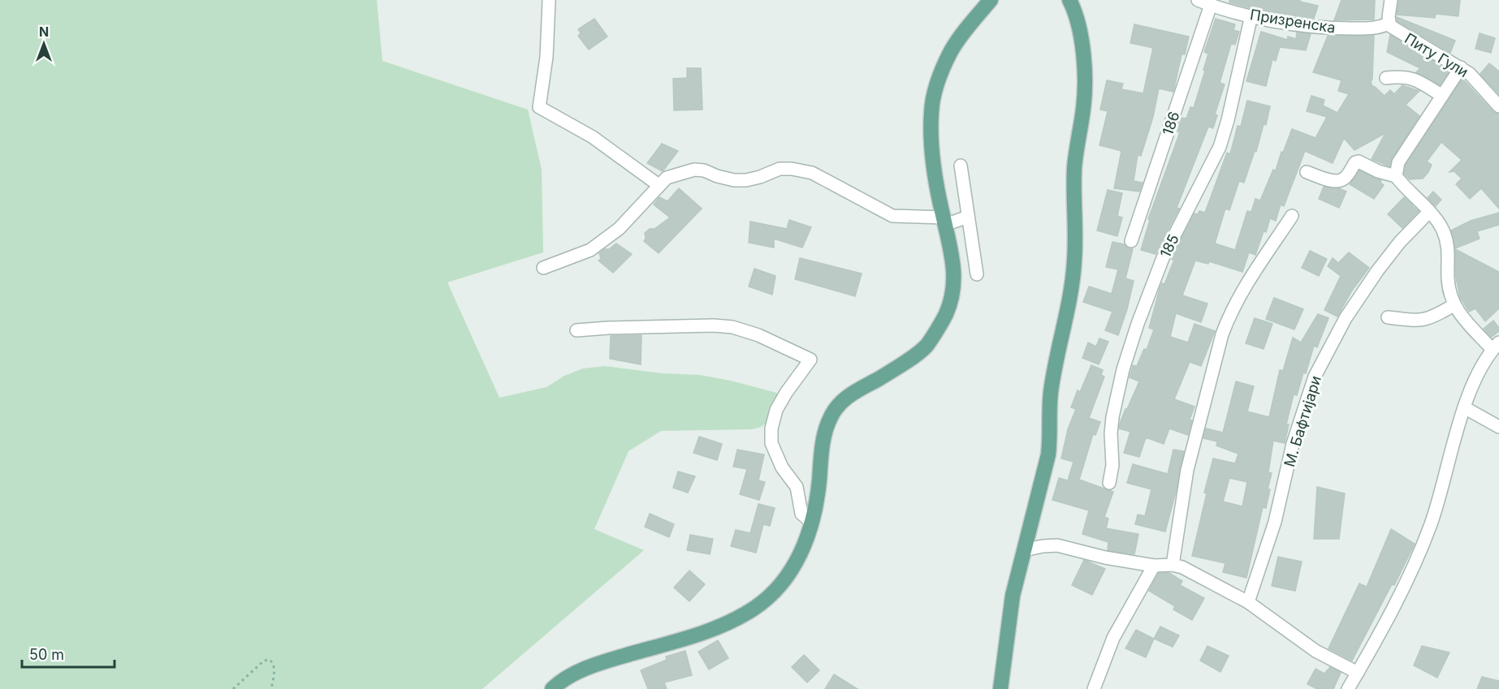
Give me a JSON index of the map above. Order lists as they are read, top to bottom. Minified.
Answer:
{"streets":{"street":["Призренска","Питу Гули","186","185","М. Бафтијари"]},"crossings":[["Призренска","Питу Гули"],["Призренска","186"],["Призренска","185"]],"scale_bar":"50 m","north":"top"}
